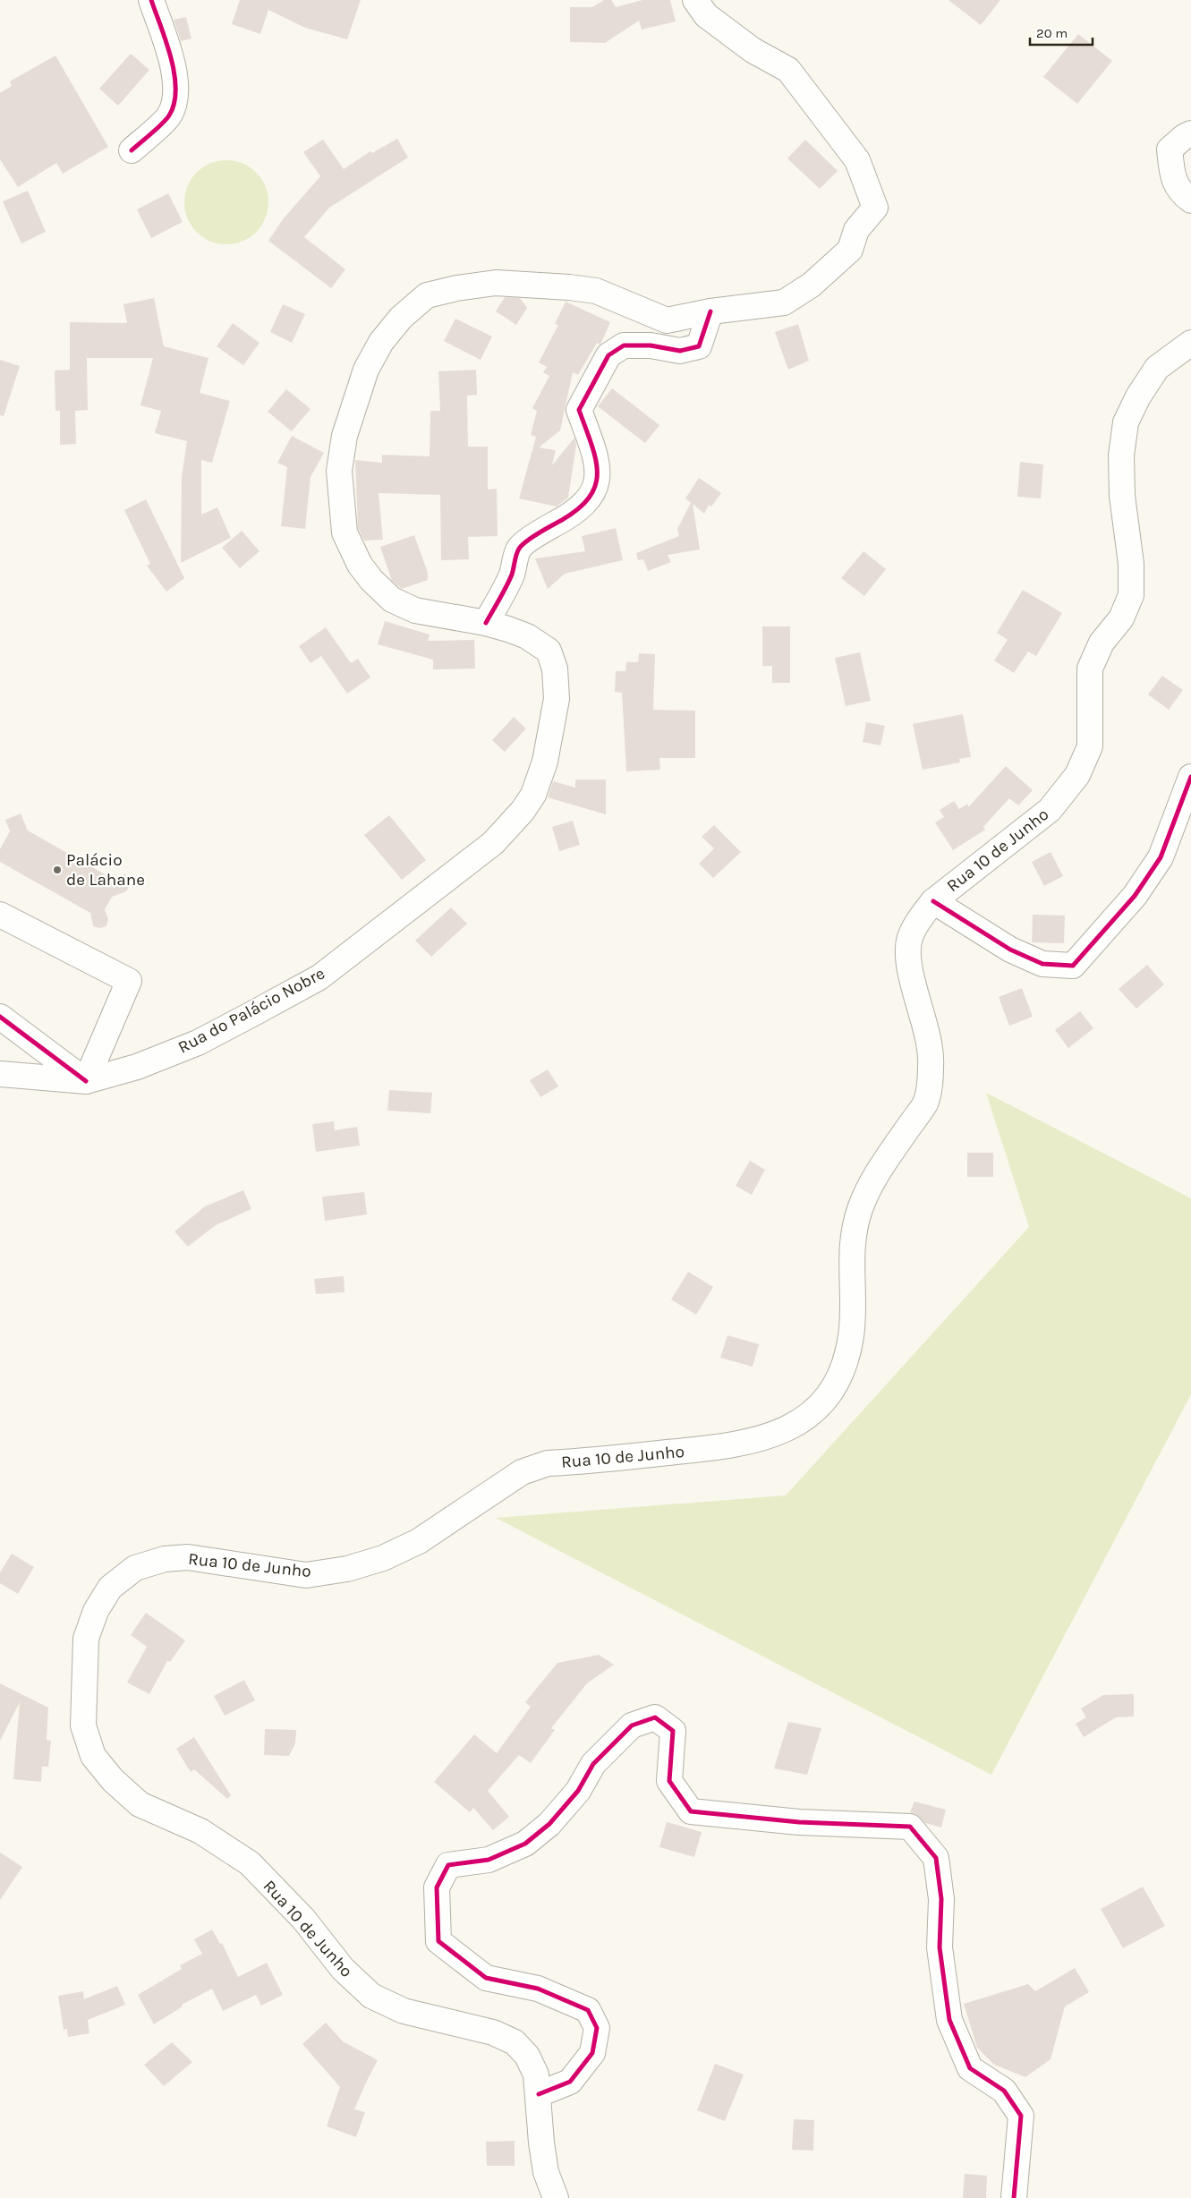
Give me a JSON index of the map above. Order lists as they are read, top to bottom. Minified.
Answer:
{"streets":{"main road":["Rua 10 de Junho","Rua do Palácio Nobre"]},"places":["Palácio de Lahane"],"scale_bar":"20 m"}
